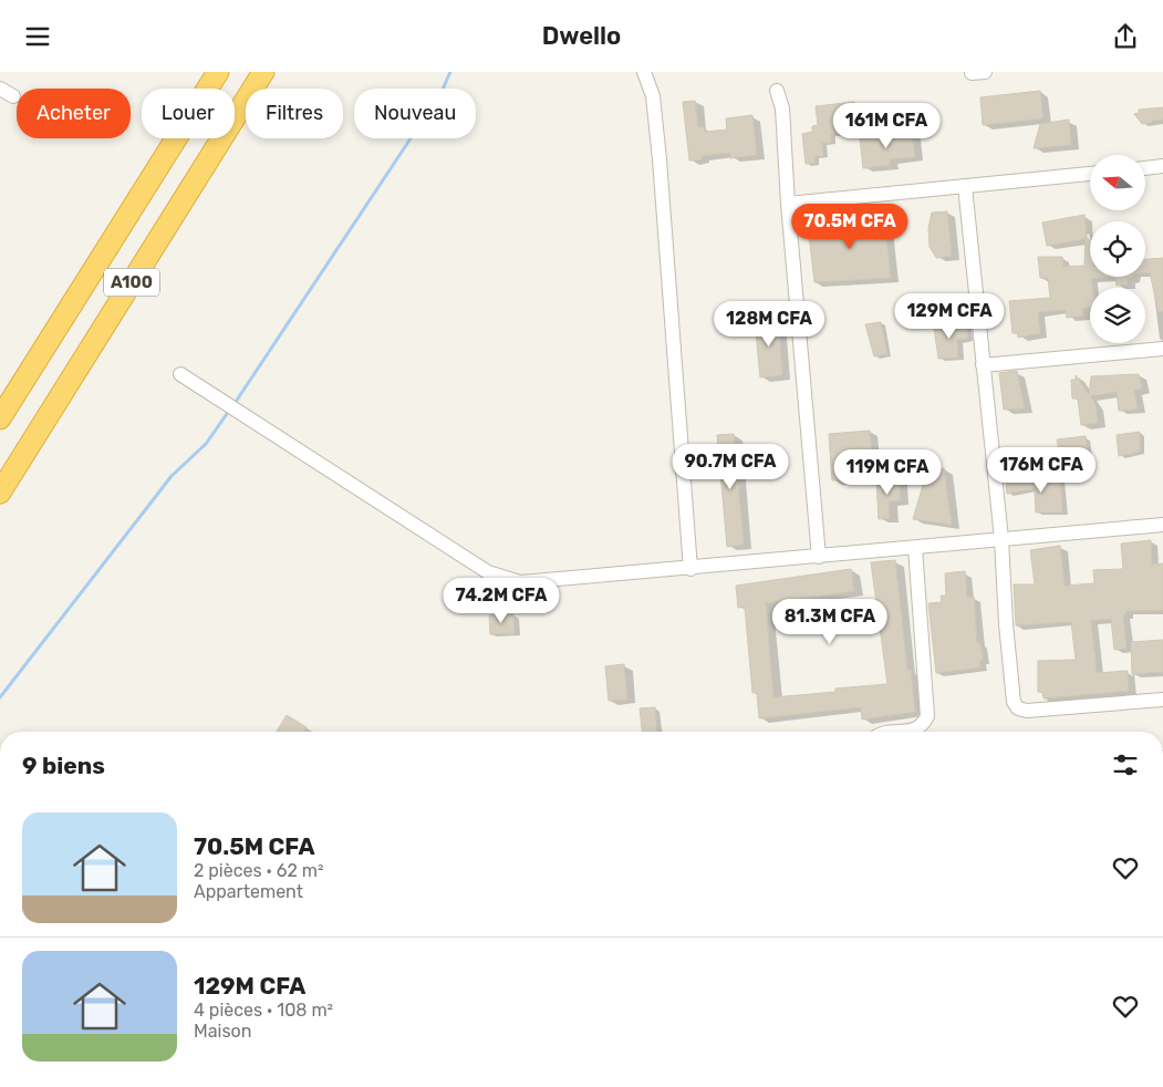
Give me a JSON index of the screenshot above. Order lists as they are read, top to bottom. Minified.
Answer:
{"streets":{"highway":["A100"]},"north":"left","page":{"header":"Dwello","chip":["Acheter","Louer","Filtres","Nouveau"],"price":["161M CFA","70.5M CFA","129M CFA","128M CFA","90.7M CFA","176M CFA","119M CFA","74.2M CFA","81.3M CFA"],"heading":"9 biens","list":[{"name":"70.5M CFA","note":"2 pièces · 62 m² · Appartement"},{"name":"129M CFA","note":"4 pièces · 108 m² · Maison"}]}}
